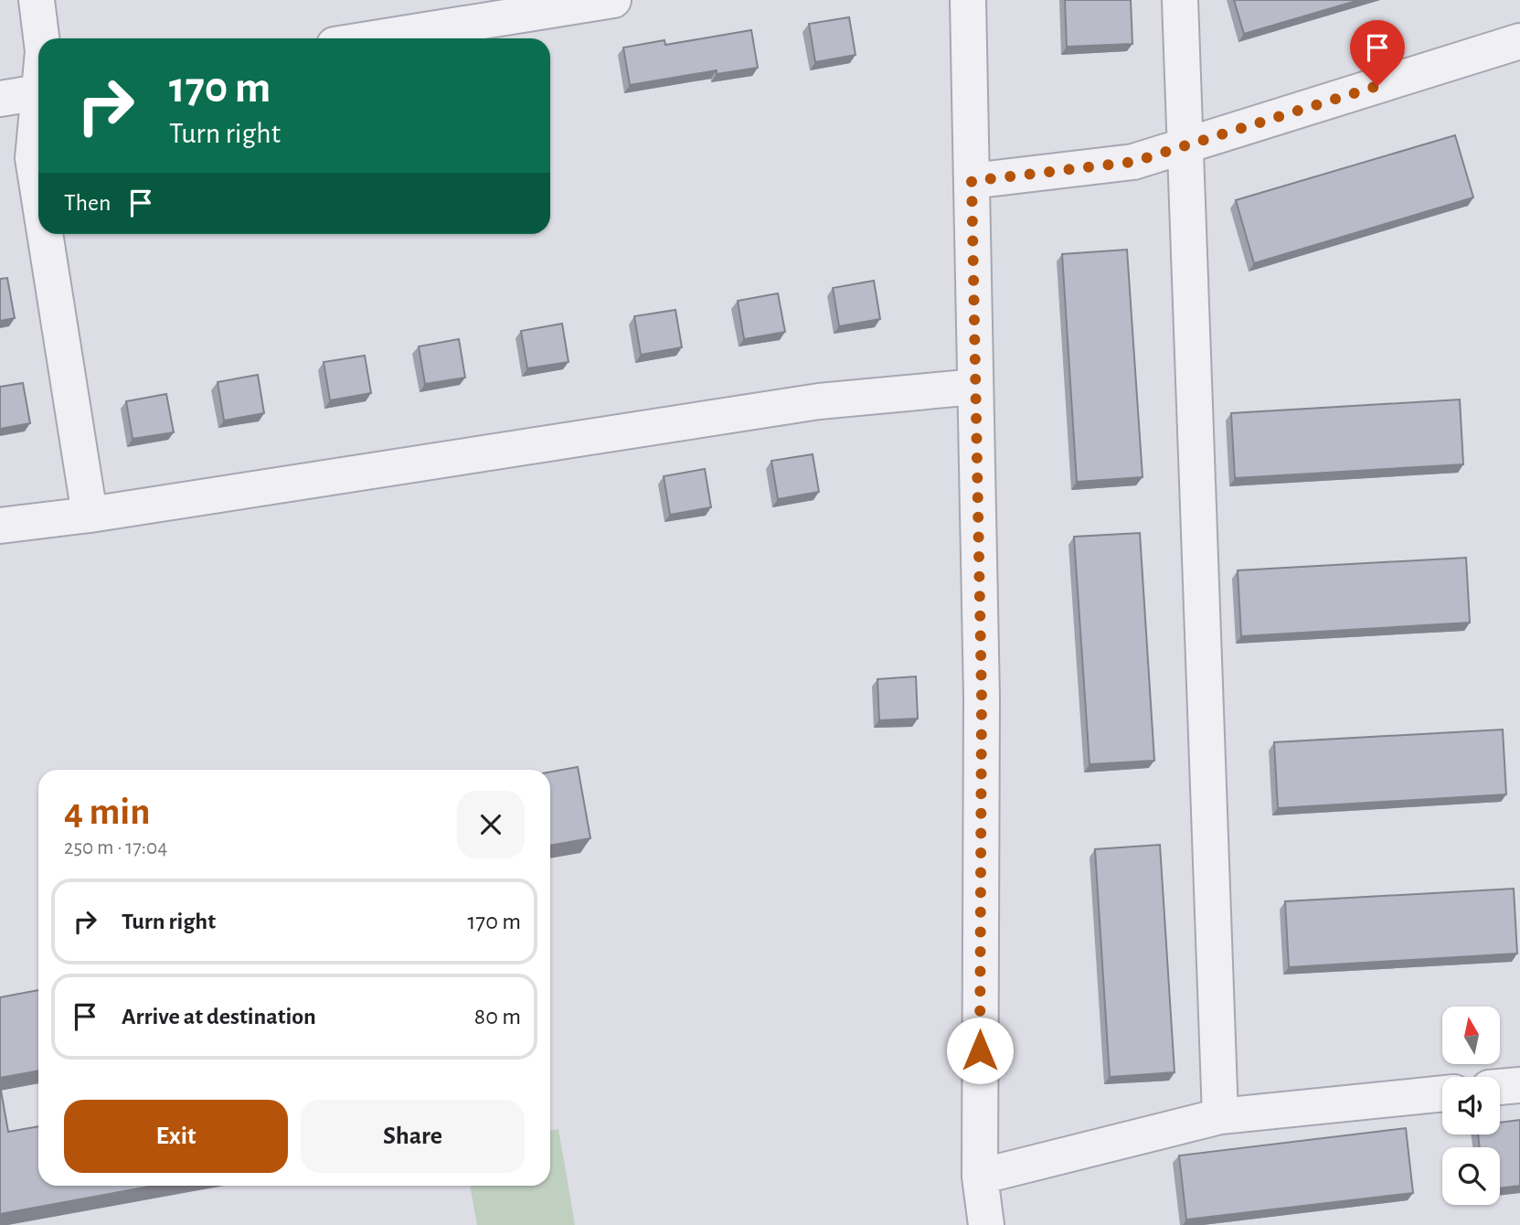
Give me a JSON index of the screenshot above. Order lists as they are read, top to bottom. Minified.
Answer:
{"north":"top","page":{"turn":["170 m","Turn right"],"then":"Then","heading":["4 min","250 m · 17:04"],"list":[{"name":"Turn right","value":"170 m"},{"name":"Arrive at destination","value":"80 m"}],"buttons":["Exit","Share"]}}
